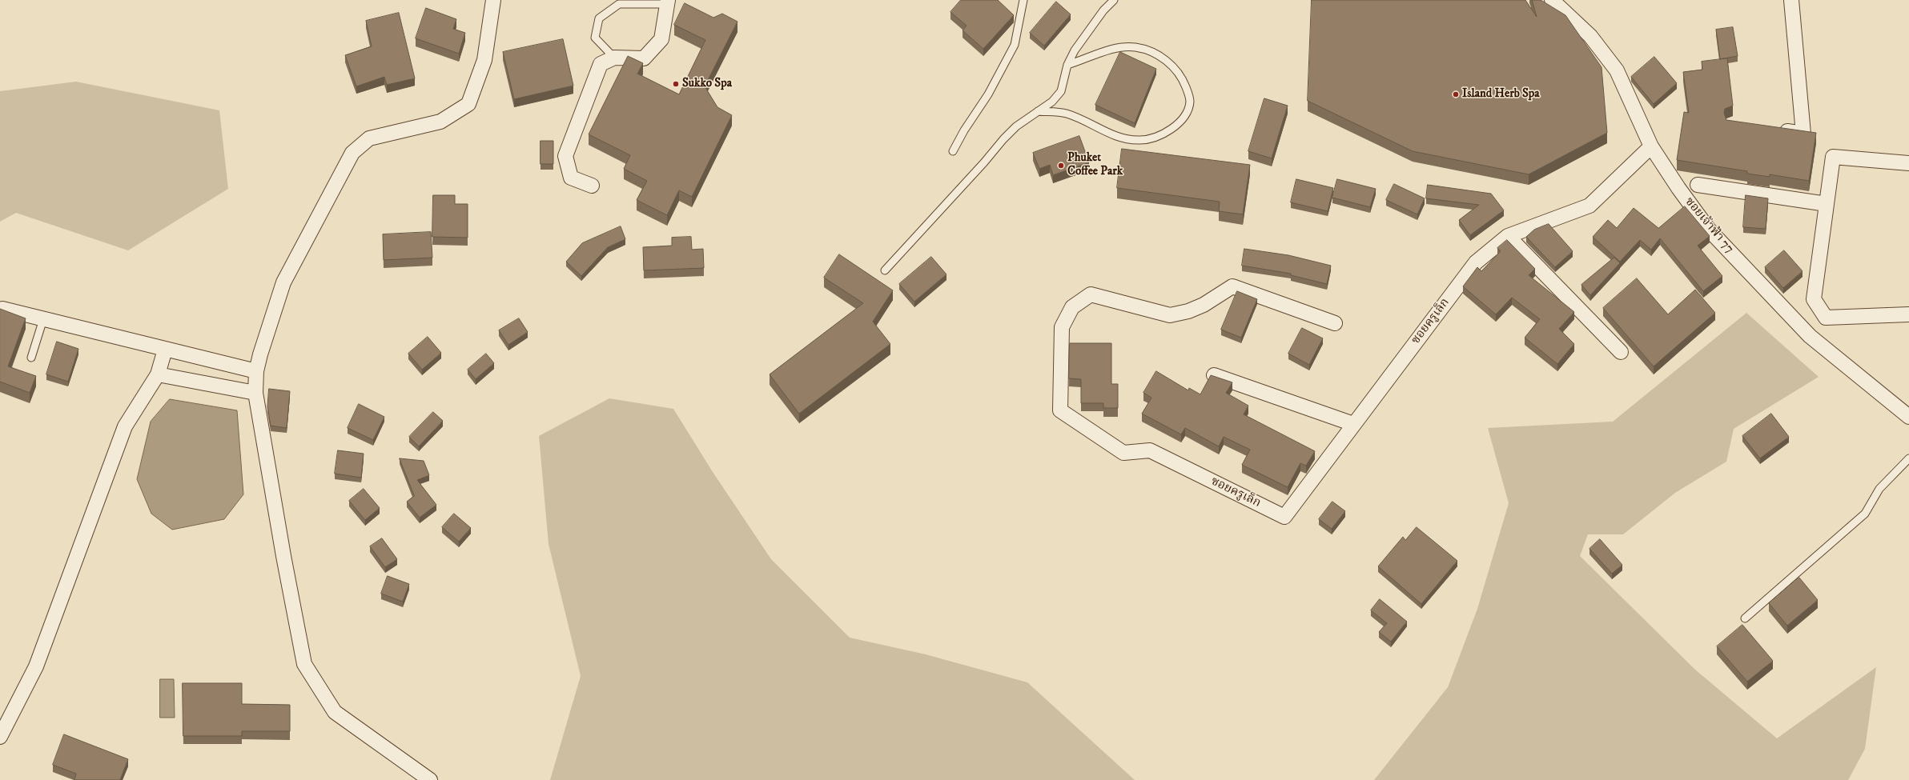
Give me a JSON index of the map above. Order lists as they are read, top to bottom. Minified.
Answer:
{"streets":{"street":["ซอยเจ้าฟ้า 77","ซอยครูเล็ก"]},"crossings":[["ซอยเจ้าฟ้า 77","ซอยครูเล็ก"]],"places":["Sukko Spa","Island Herb Spa","Phuket Coffee Park"]}
